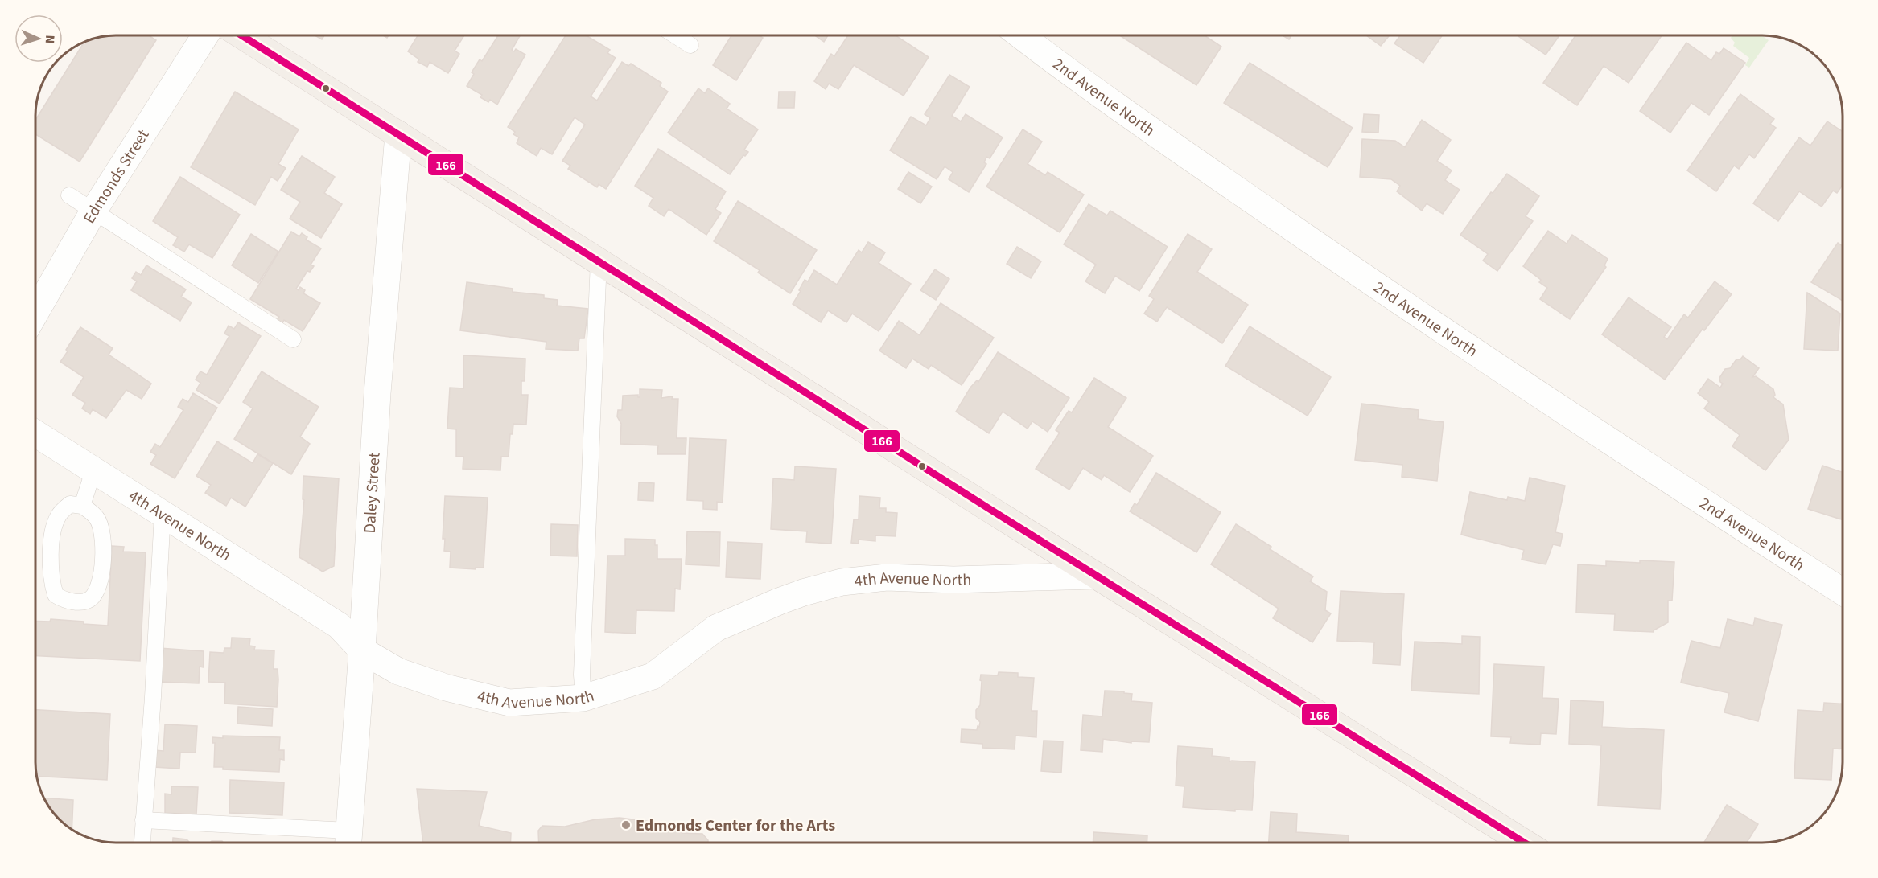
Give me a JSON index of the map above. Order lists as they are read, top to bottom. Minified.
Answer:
{"streets":{"street":["2nd Avenue North","Edmonds Street","Daley Street","4th Avenue North"]},"crossings":[["Daley Street","4th Avenue North"]],"places":["Edmonds Center for the Arts"],"lines":["transit line 166"],"north":"right"}
